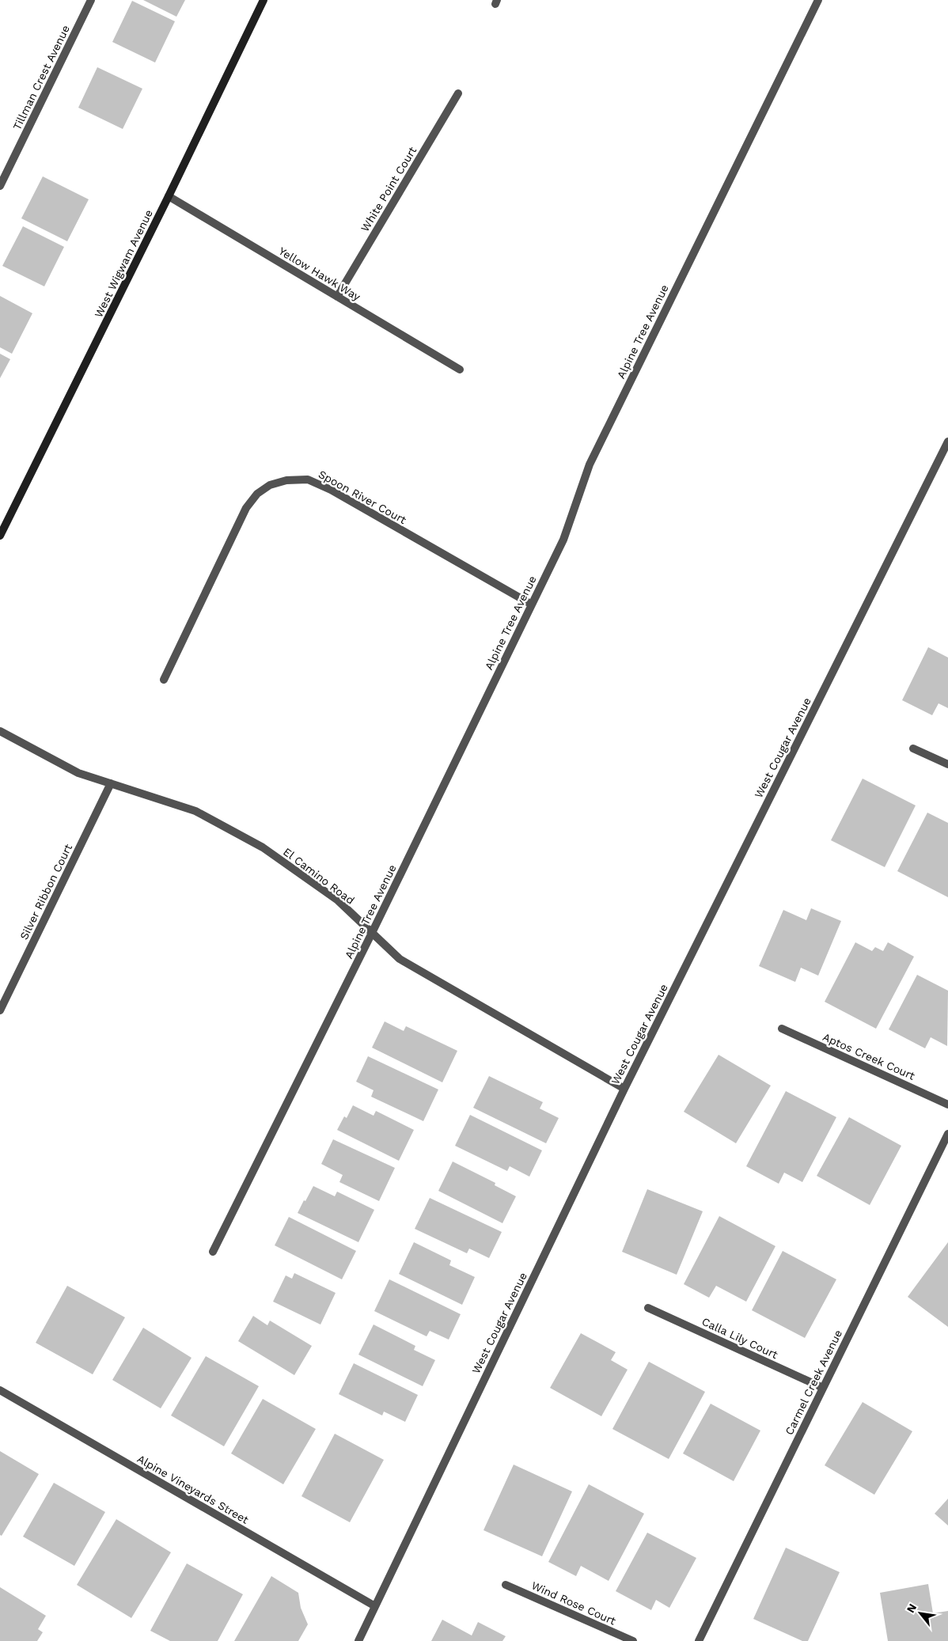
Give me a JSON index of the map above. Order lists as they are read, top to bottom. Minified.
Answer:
{"streets":{"street":["Tillman Crest Avenue","White Point Court","West Wigwam Avenue","Yellow Hawk Way","Alpine Tree Avenue","Spoon River Court","West Cougar Avenue","El Camino Road","Silver Ribbon Court","Aptos Creek Court","Calla Lily Court","Carmel Creek Avenue","Alpine Vineyards Street","Wind Rose Court"]},"crossings":[["White Point Court","Yellow Hawk Way"],["West Wigwam Avenue","Yellow Hawk Way"],["Alpine Tree Avenue","Spoon River Court"],["Alpine Tree Avenue","El Camino Road"],["West Cougar Avenue","El Camino Road"],["West Cougar Avenue","Alpine Vineyards Street"],["El Camino Road","Silver Ribbon Court"],["Calla Lily Court","Carmel Creek Avenue"]],"north":"top left"}
